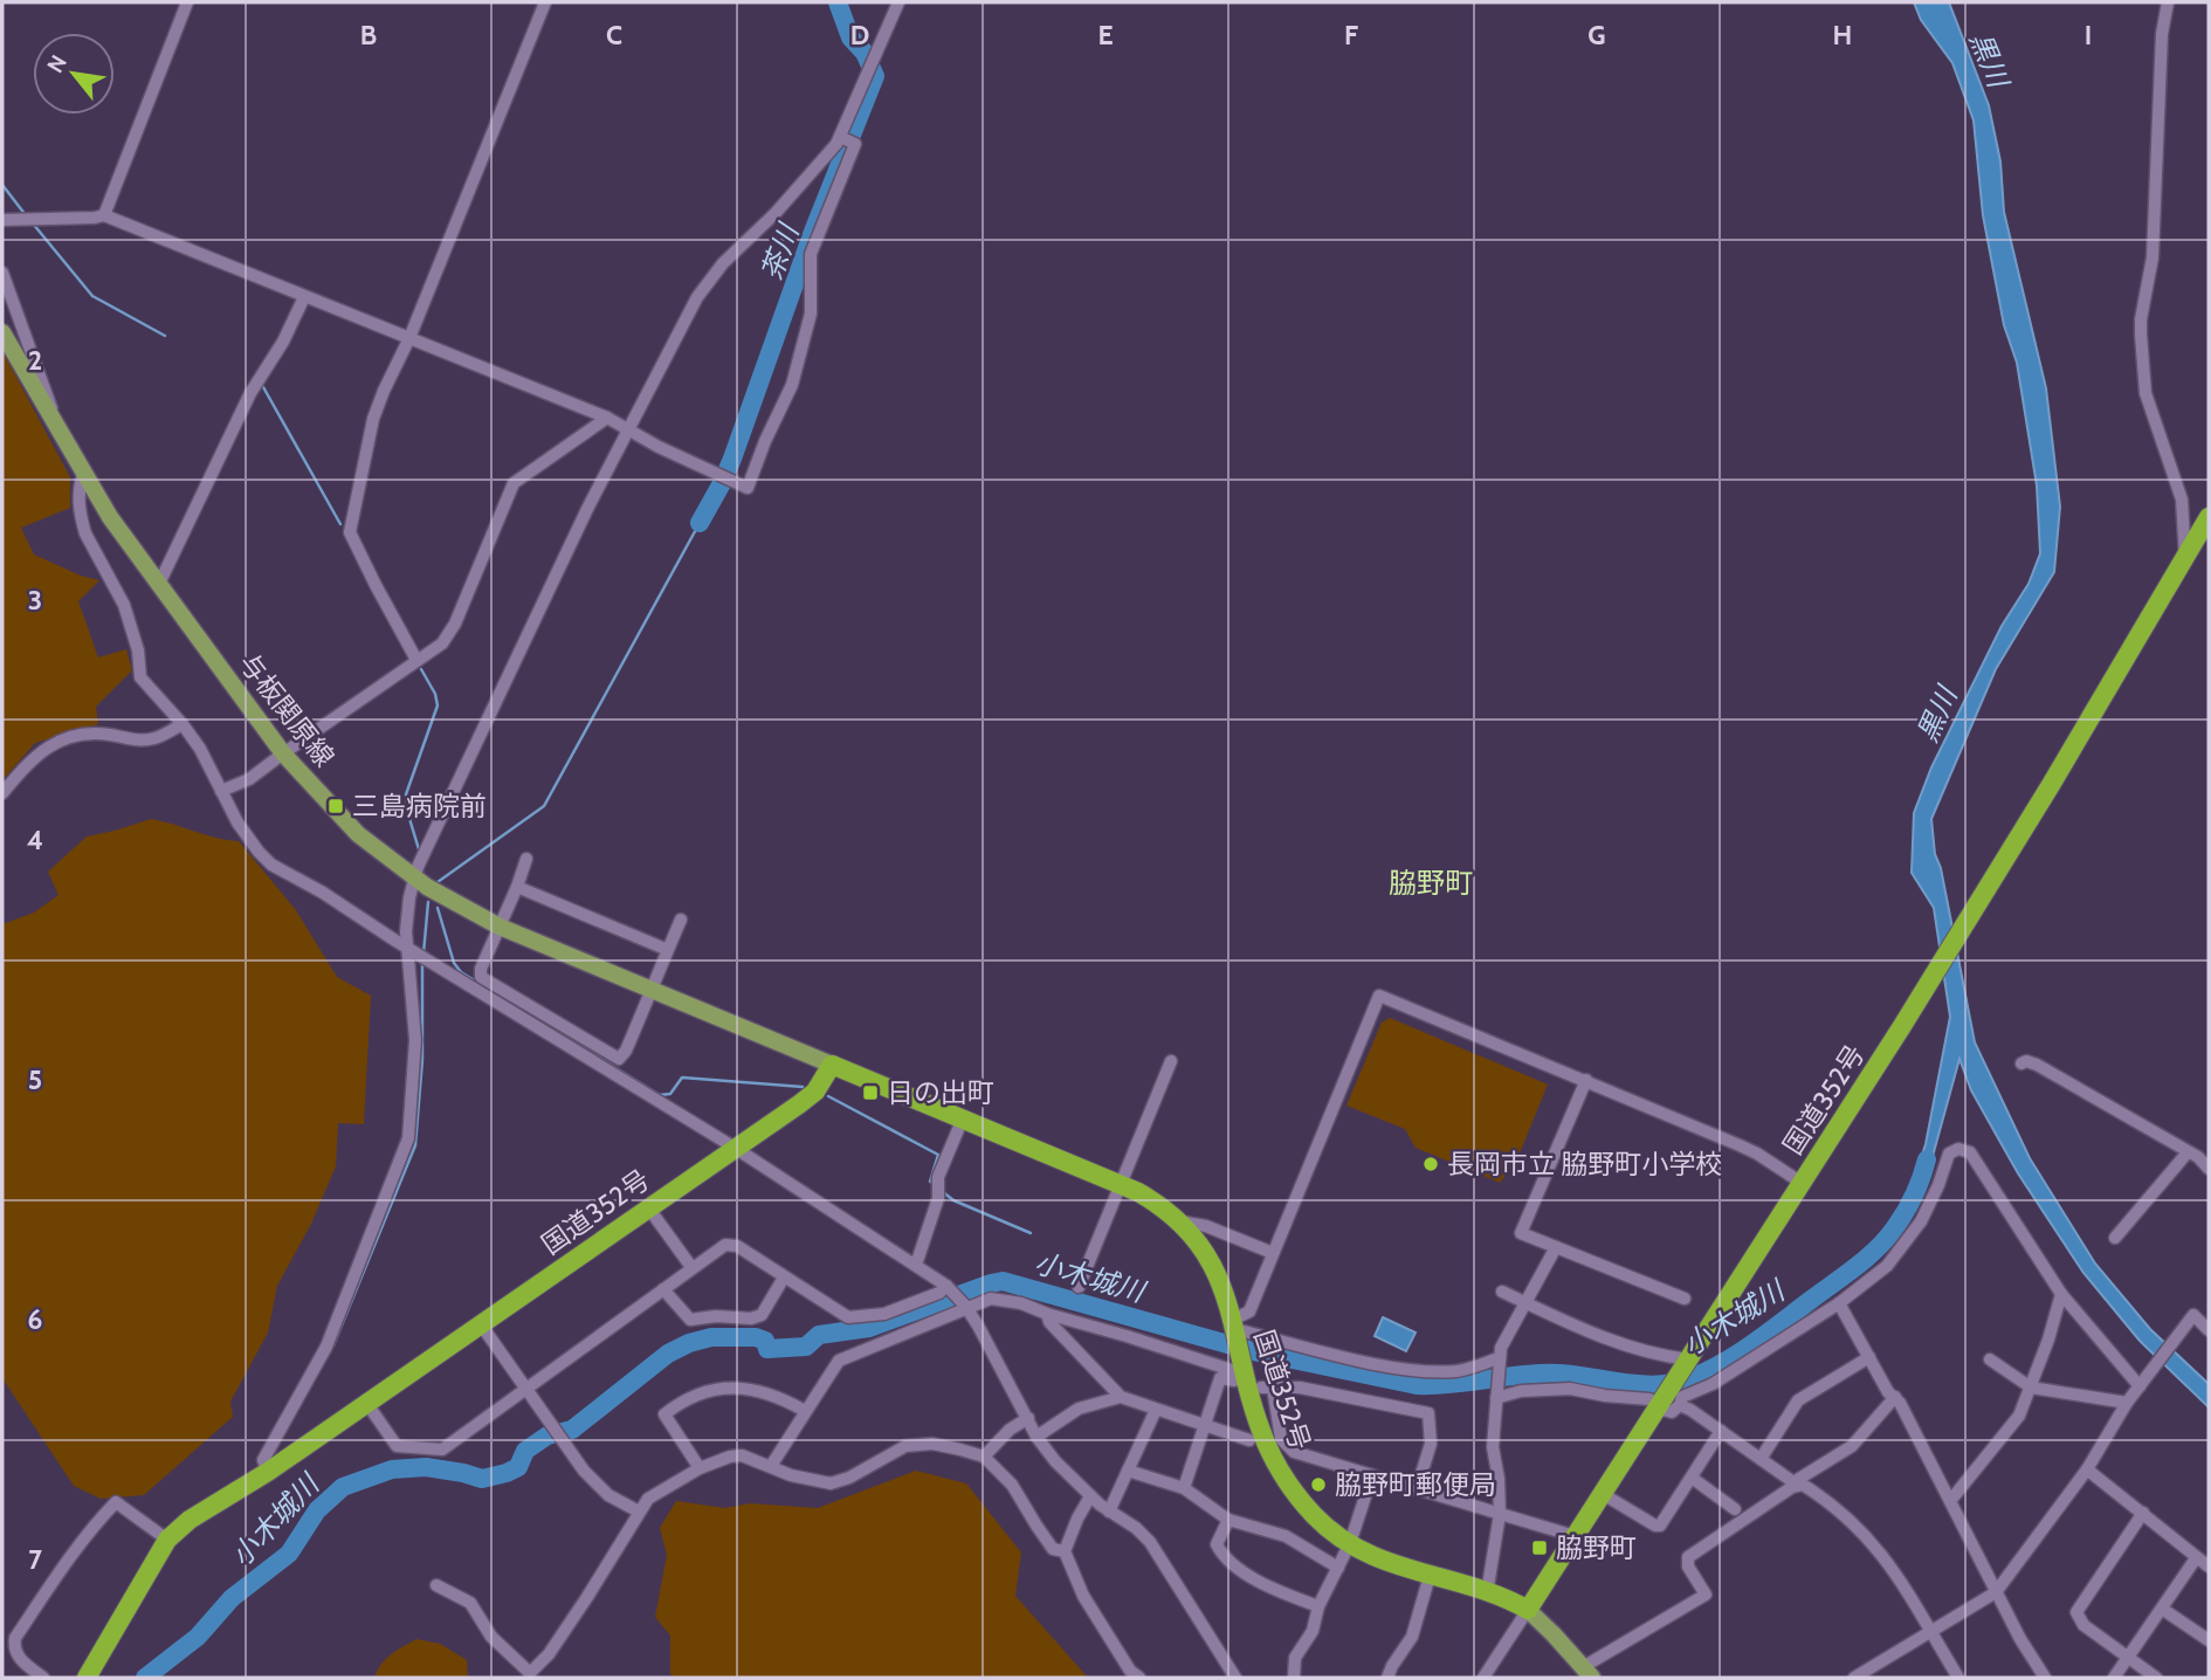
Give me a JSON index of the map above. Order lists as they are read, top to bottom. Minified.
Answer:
{"streets":{"highway":["国道352号"],"main road":["与板関原線"]},"crossings":[["与板関原線","国道352号"]],"districts":["脇野町"],"water":["黒川","茶川","小木城川"],"places":{"transit":["三島病院前","日の出町","脇野町"],"other":["長岡市立 脇野町小学校","脇野町郵便局"]},"north":"top left","grid":{"columns":["B","C","D","E","F","G","H","I"],"rows":["2","3","4","5","6","7"]}}
